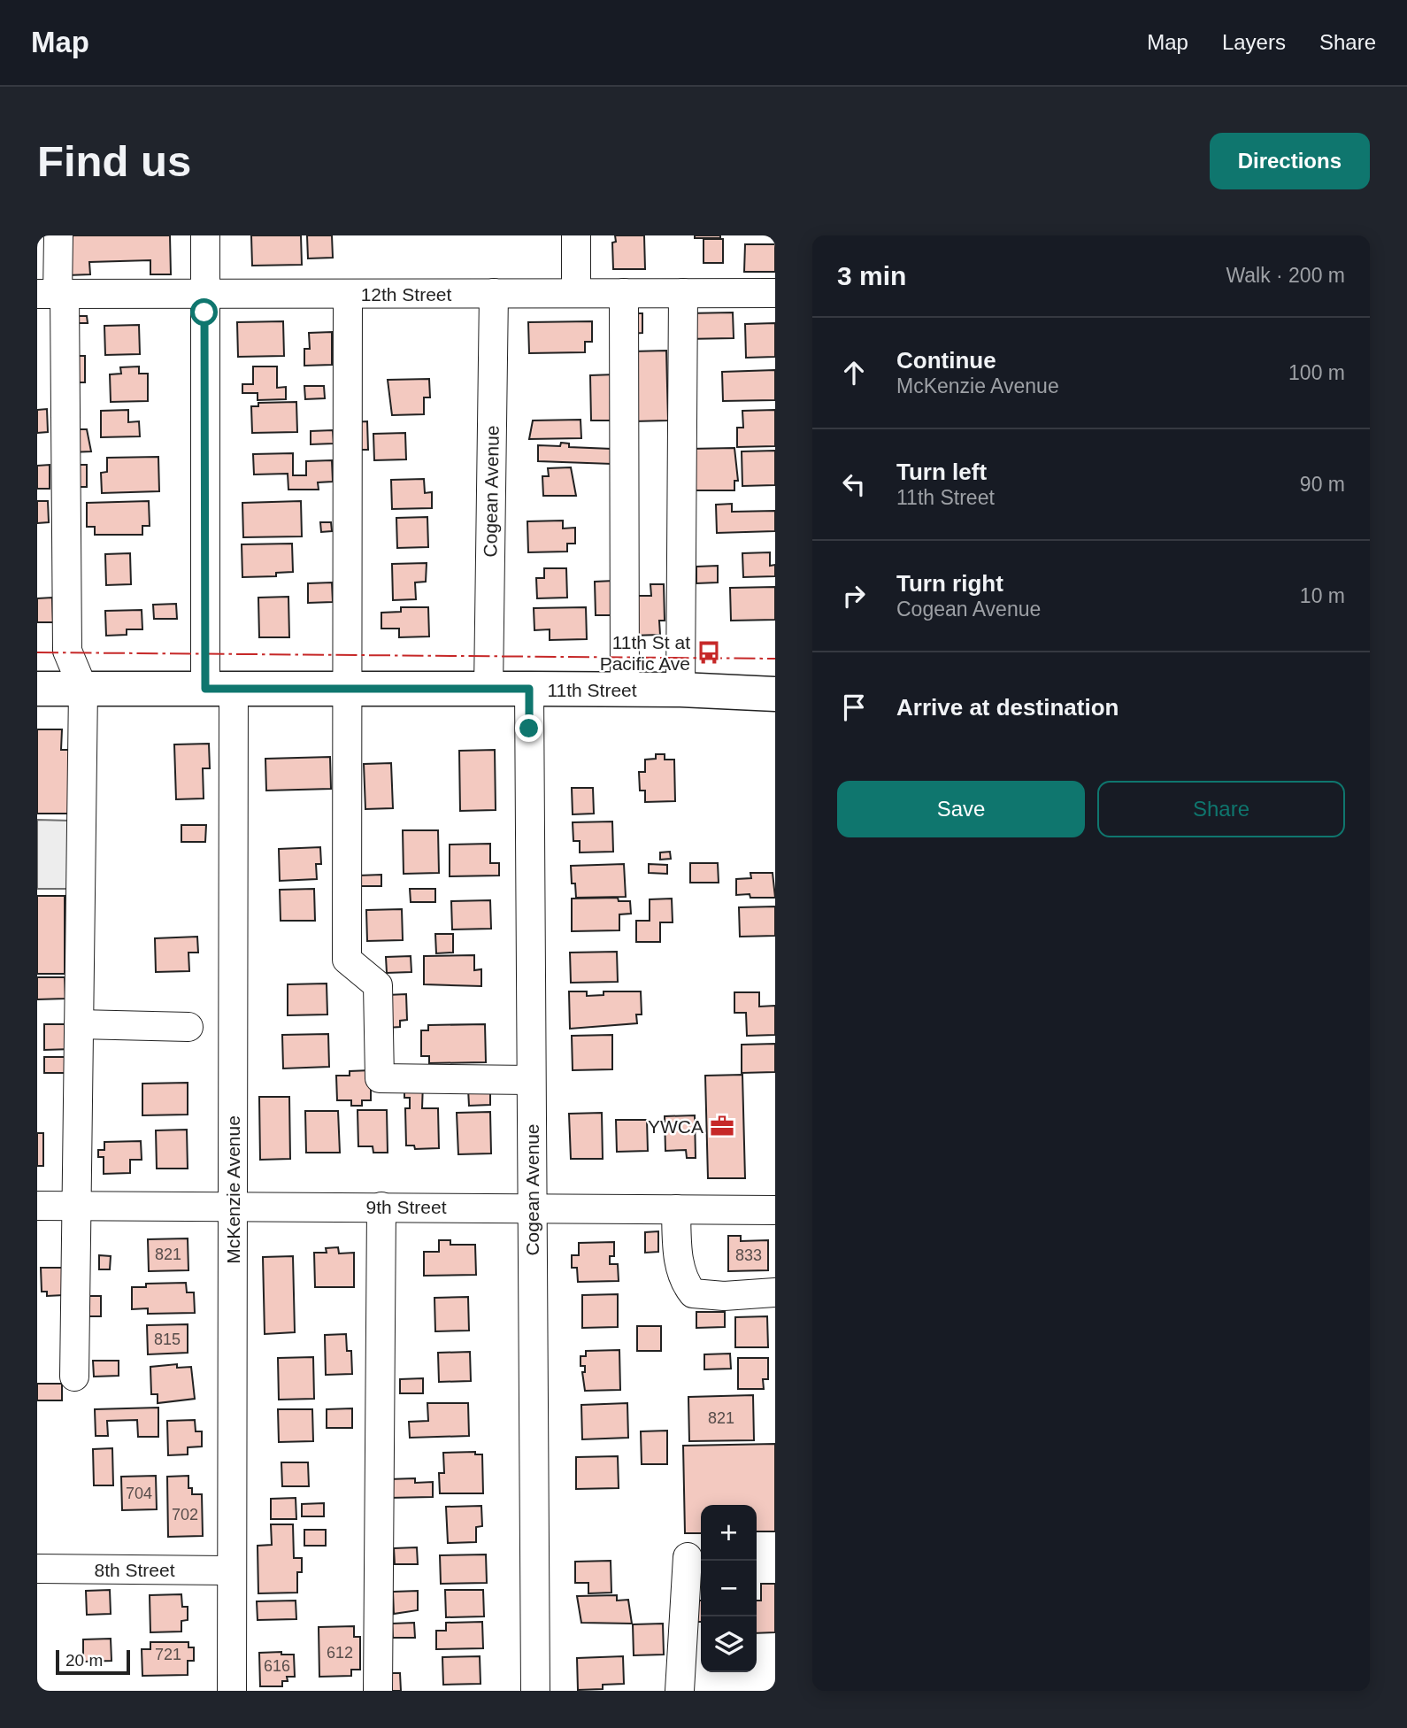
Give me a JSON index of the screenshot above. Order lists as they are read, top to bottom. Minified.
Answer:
{"streets":{"main road":["11th Street"],"street":["12th Street","Cogean Avenue","McKenzie Avenue","9th Street","8th Street"]},"crossings":[["12th Street","Cogean Avenue"],["12th Street","McKenzie Avenue"],["Cogean Avenue","11th Street"],["Cogean Avenue","9th Street"],["11th Street","McKenzie Avenue"],["McKenzie Avenue","9th Street"],["McKenzie Avenue","8th Street"]],"places":{"bus stop":["11th St at Pacific Ave"],"office":["YWCA"]},"house_numbers":["821","833","815","821","704","702","612","721","616"],"scale_bar":"20 m","page":{"header":"Map","nav":["Map","Layers","Share"],"buttons":["Directions",["Save","Share"]],"title":"Find us","heading":["3 min","Walk · 200 m"],"list":[["Continue","McKenzie Avenue","100 m"],["Turn left","11th Street","90 m"],["Turn right","Cogean Avenue","10 m"],"Arrive at destination"],"map_buttons":["+","−"],"scale":"20 m"}}
